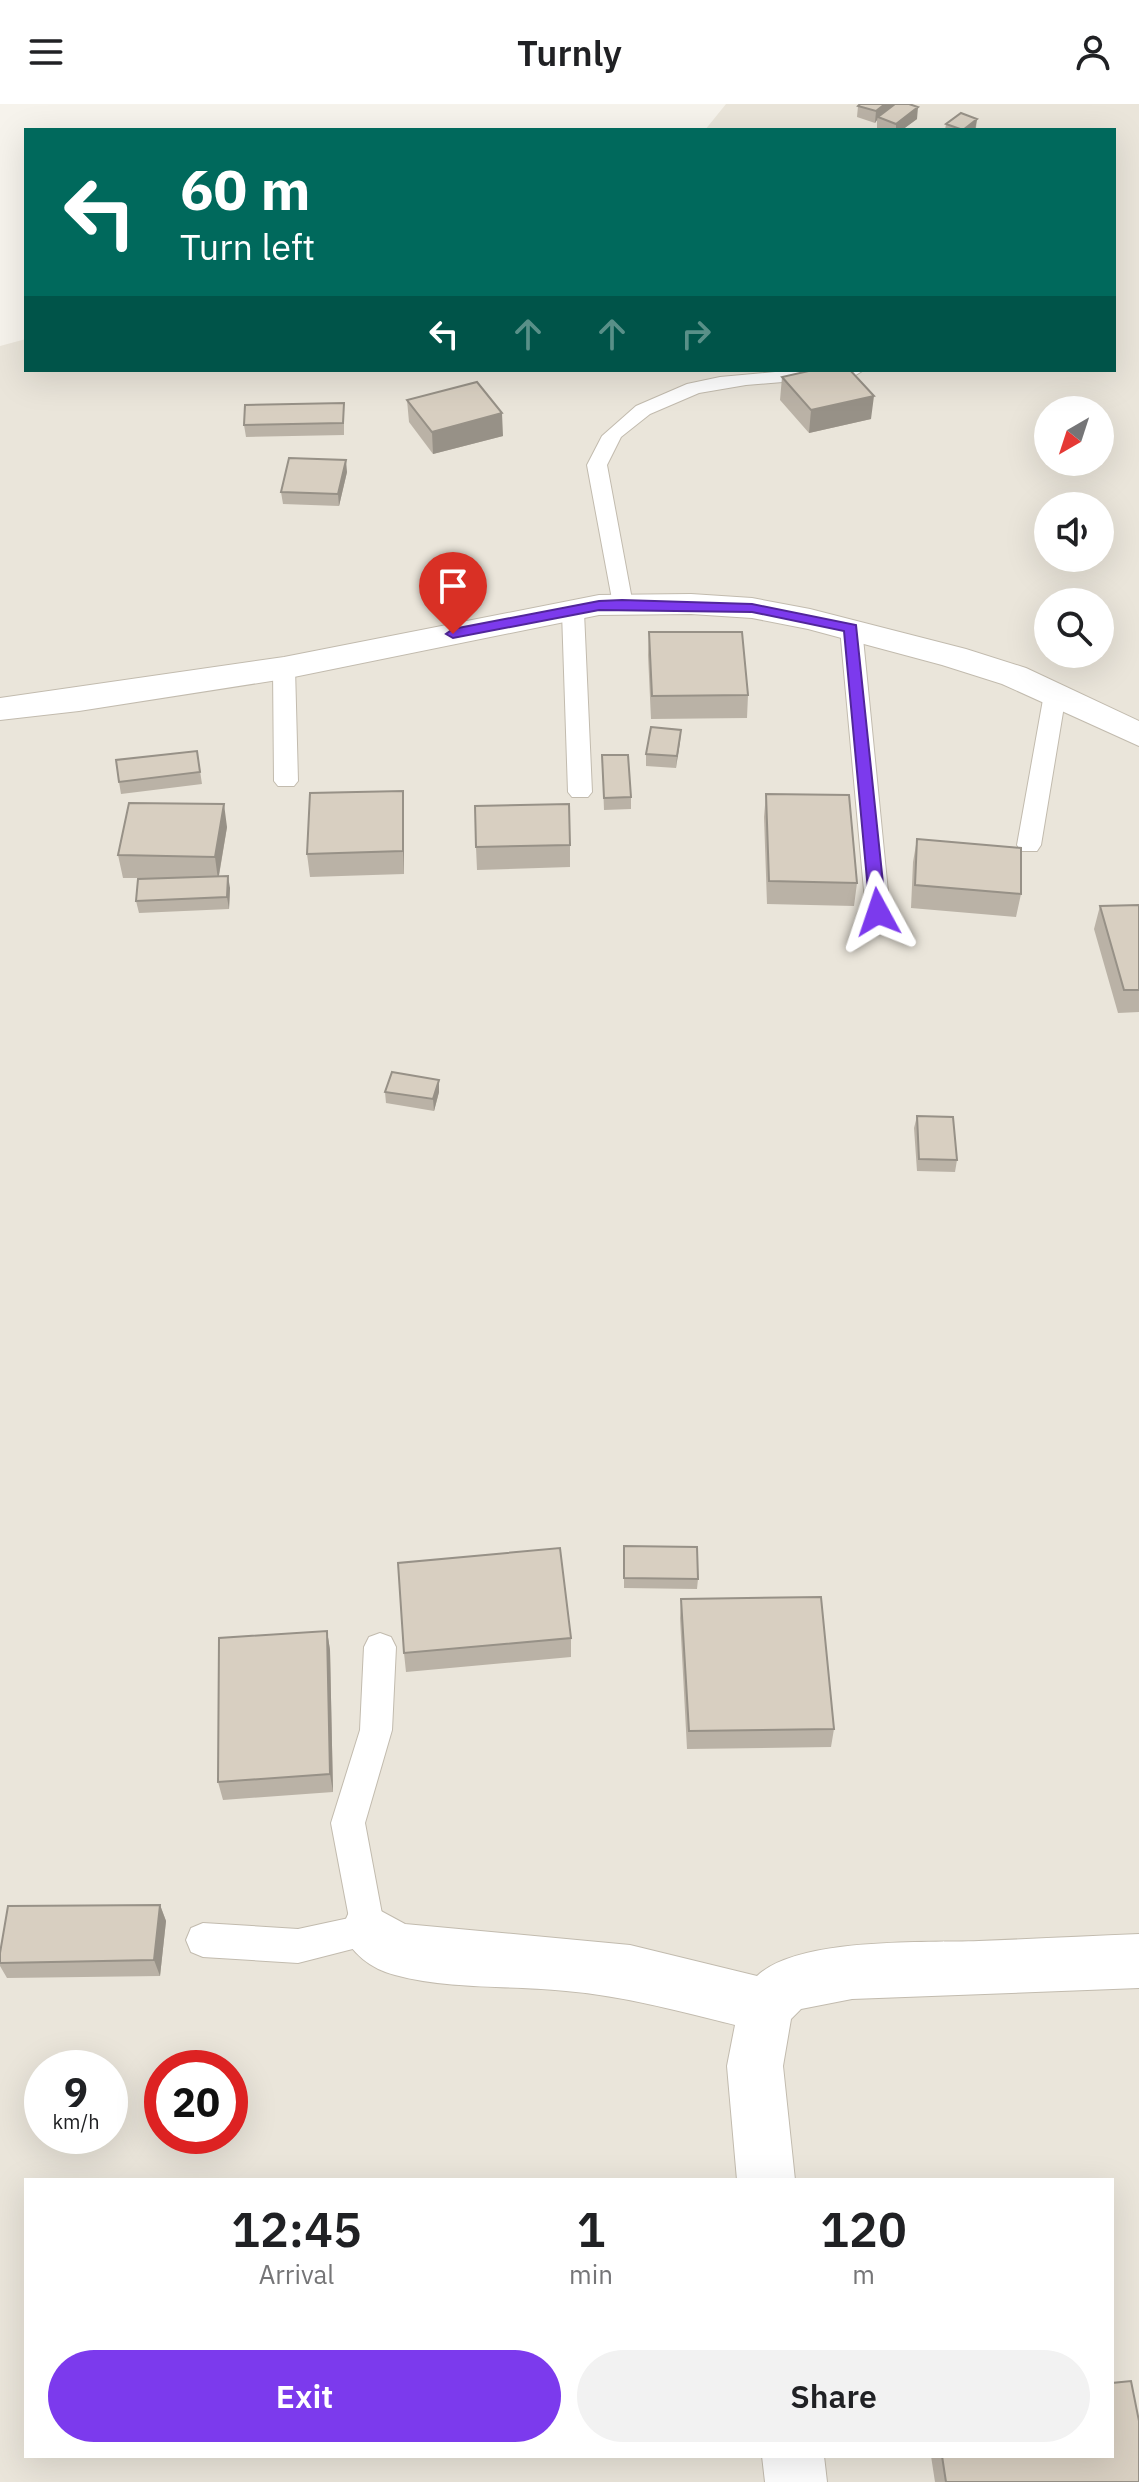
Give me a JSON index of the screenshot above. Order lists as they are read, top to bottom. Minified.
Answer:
{"north":"bottom left","page":{"header":"Turnly","turn":["60 m","Turn left"],"speed":"9 km/h","limit":"20","eta":["12:45","Arrival","1","min","120","m"],"buttons":["Exit","Share"]}}
